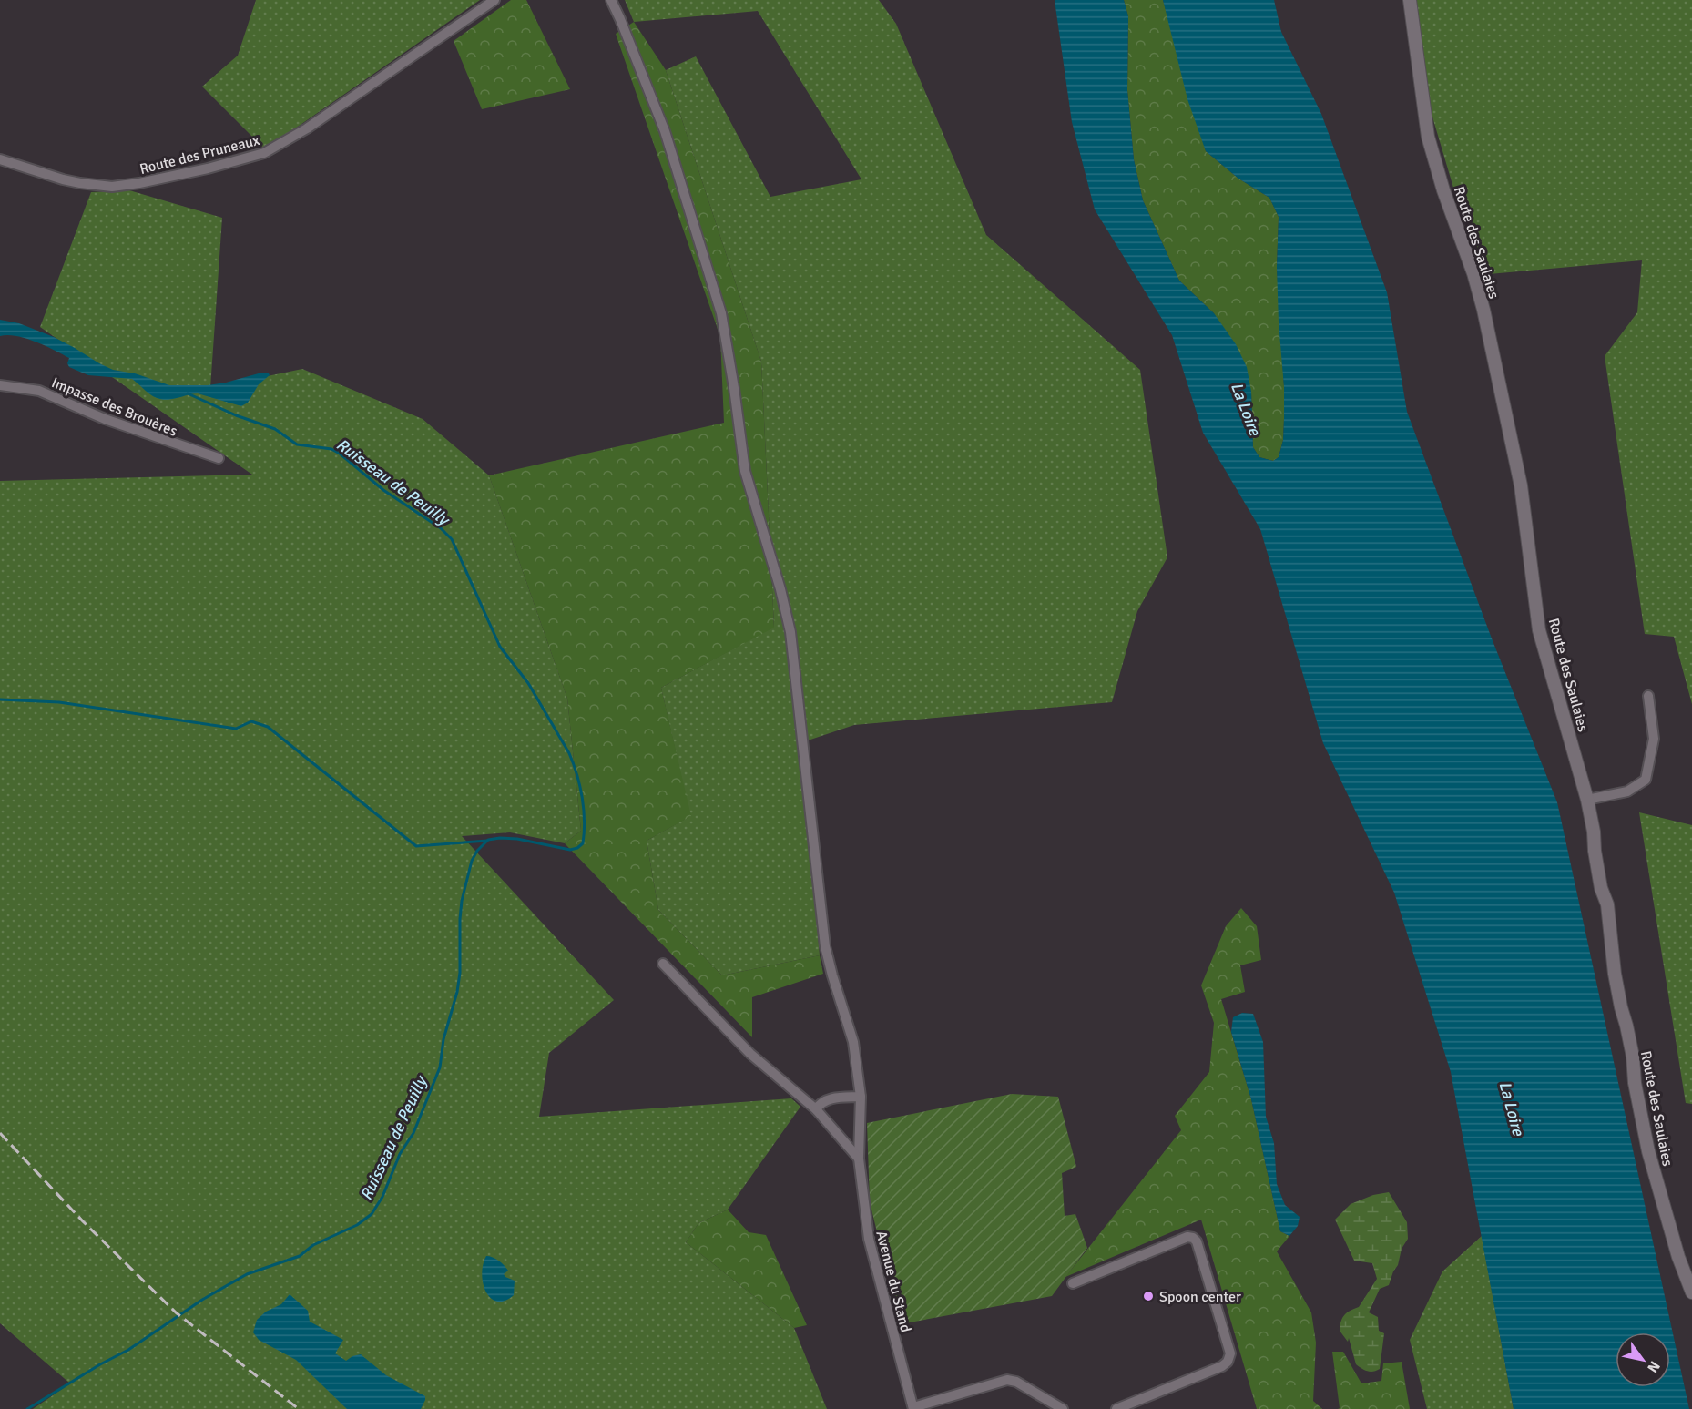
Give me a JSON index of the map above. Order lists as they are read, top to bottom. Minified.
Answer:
{"streets":{"street":["Route des Pruneaux","Route des Saulaies","Impasse des Brouères","Avenue du Stand"]},"water":["La Loire","Ruisseau de Peuilly"],"places":["Spoon center"],"north":"bottom right"}
